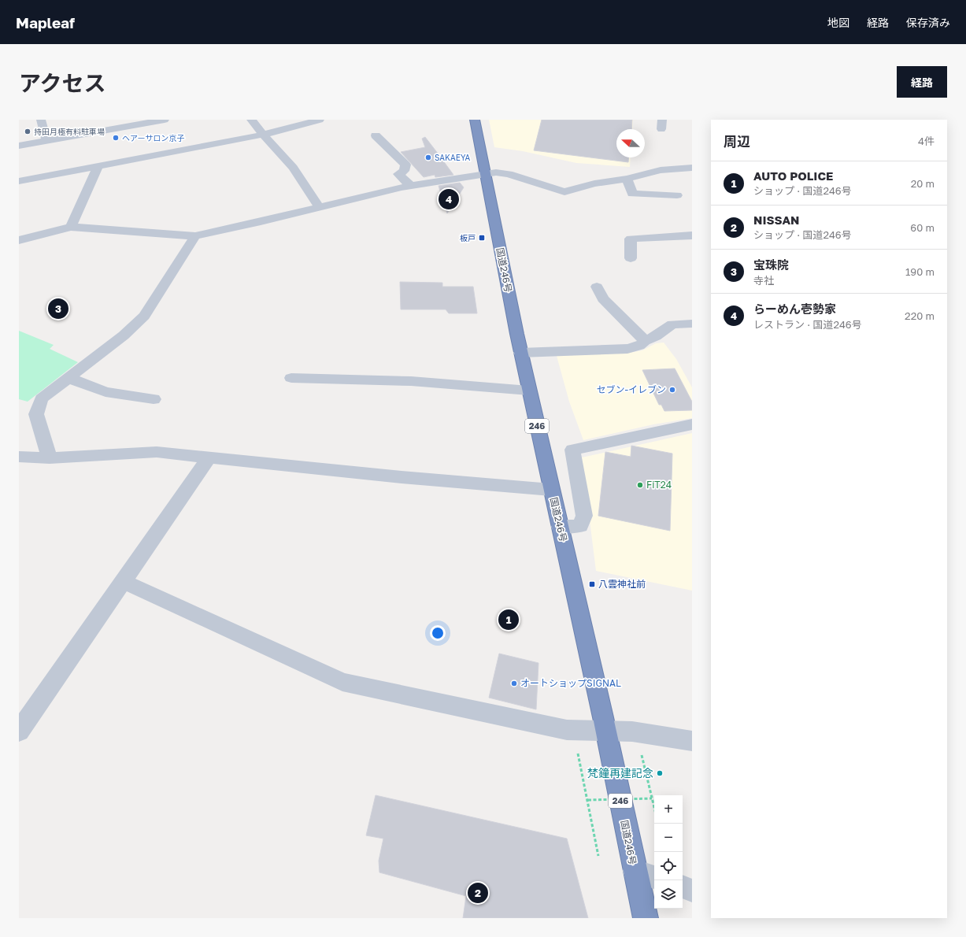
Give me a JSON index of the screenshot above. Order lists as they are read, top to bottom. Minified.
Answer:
{"streets":{"highway":["国道246号","246"]},"places":{"other":["持田月極有料駐車場","ヘアーサロン京子","SAKAEYA","セブン-イレブン","FiT24","オートショップSIGNAL","梵鐘再建記念"],"transit":["板戸","八雲神社前"]},"north":"left","page":{"header":"Mapleaf","nav":["地図","経路","保存済み"],"title":"アクセス","buttons":"経路","heading":["周辺","4件"],"list":[{"mark":"1","name":"AUTO POLICE","note":"ショップ · 国道246号","value":"20 m"},{"mark":"2","name":"NISSAN","note":"ショップ · 国道246号","value":"60 m"},{"mark":"3","name":"宝珠院","note":"寺社","value":"190 m"},{"mark":"4","name":"らーめん壱勢家","note":"レストラン · 国道246号","value":"220 m"}],"pins":["4","3","1","2"],"map_buttons":["+","−"]}}
